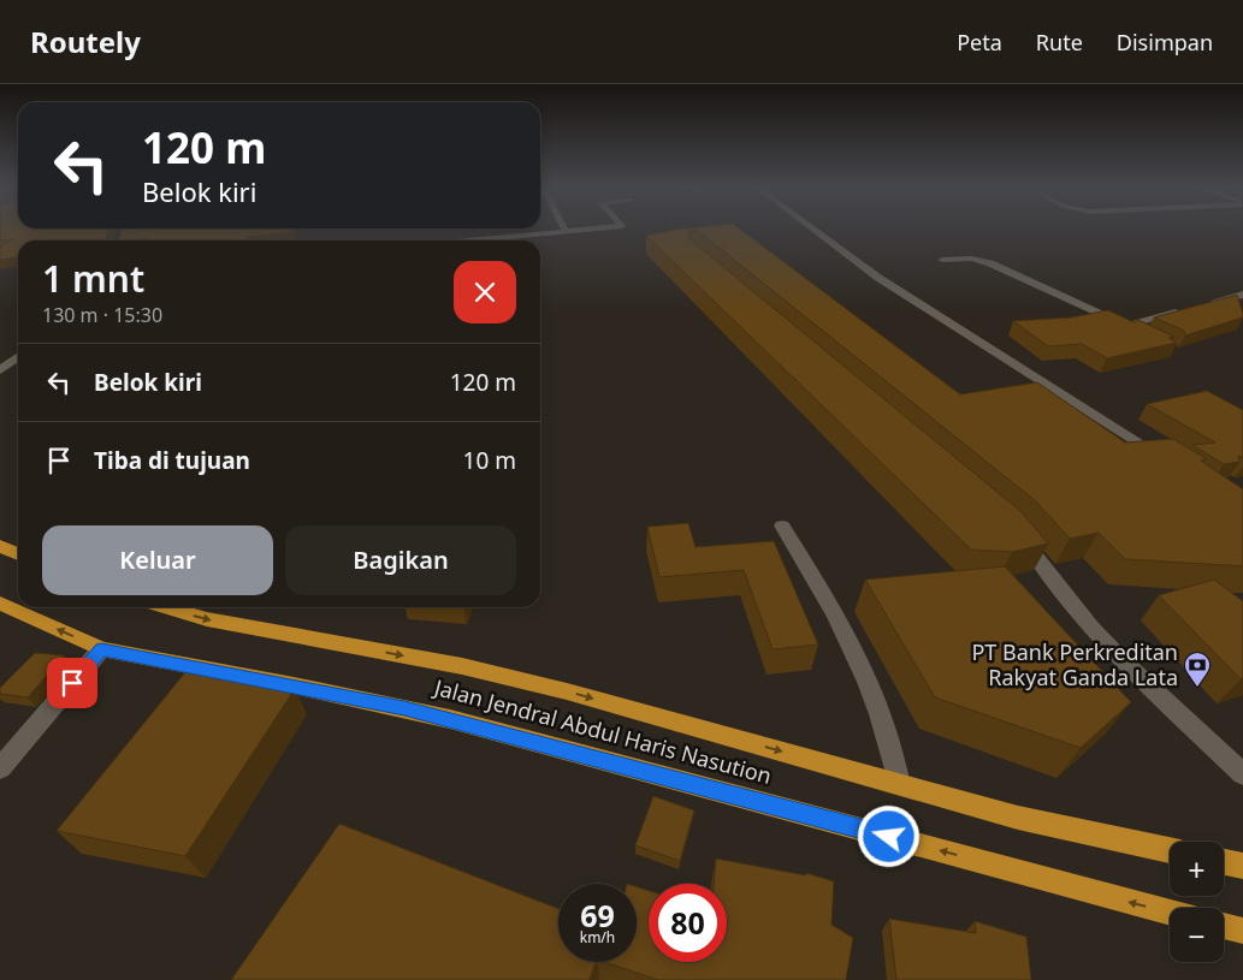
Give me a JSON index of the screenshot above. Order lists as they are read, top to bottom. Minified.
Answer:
{"streets":{"highway":["Jalan Jendral Abdul Haris Nasution"]},"places":{"bank":["PT Bank Perkreditan Rakyat Ganda Lata"]},"page":{"header":"Routely","nav":["Peta","Rute","Disimpan"],"turn":["120 m","Belok kiri"],"heading":["1 mnt","130 m · 15:30"],"list":[{"name":"Belok kiri","value":"120 m"},{"name":"Tiba di tujuan","value":"10 m"}],"buttons":["Keluar","Bagikan"],"map_buttons":["+","−"],"speed":"69 km/h","limit":"80"}}
